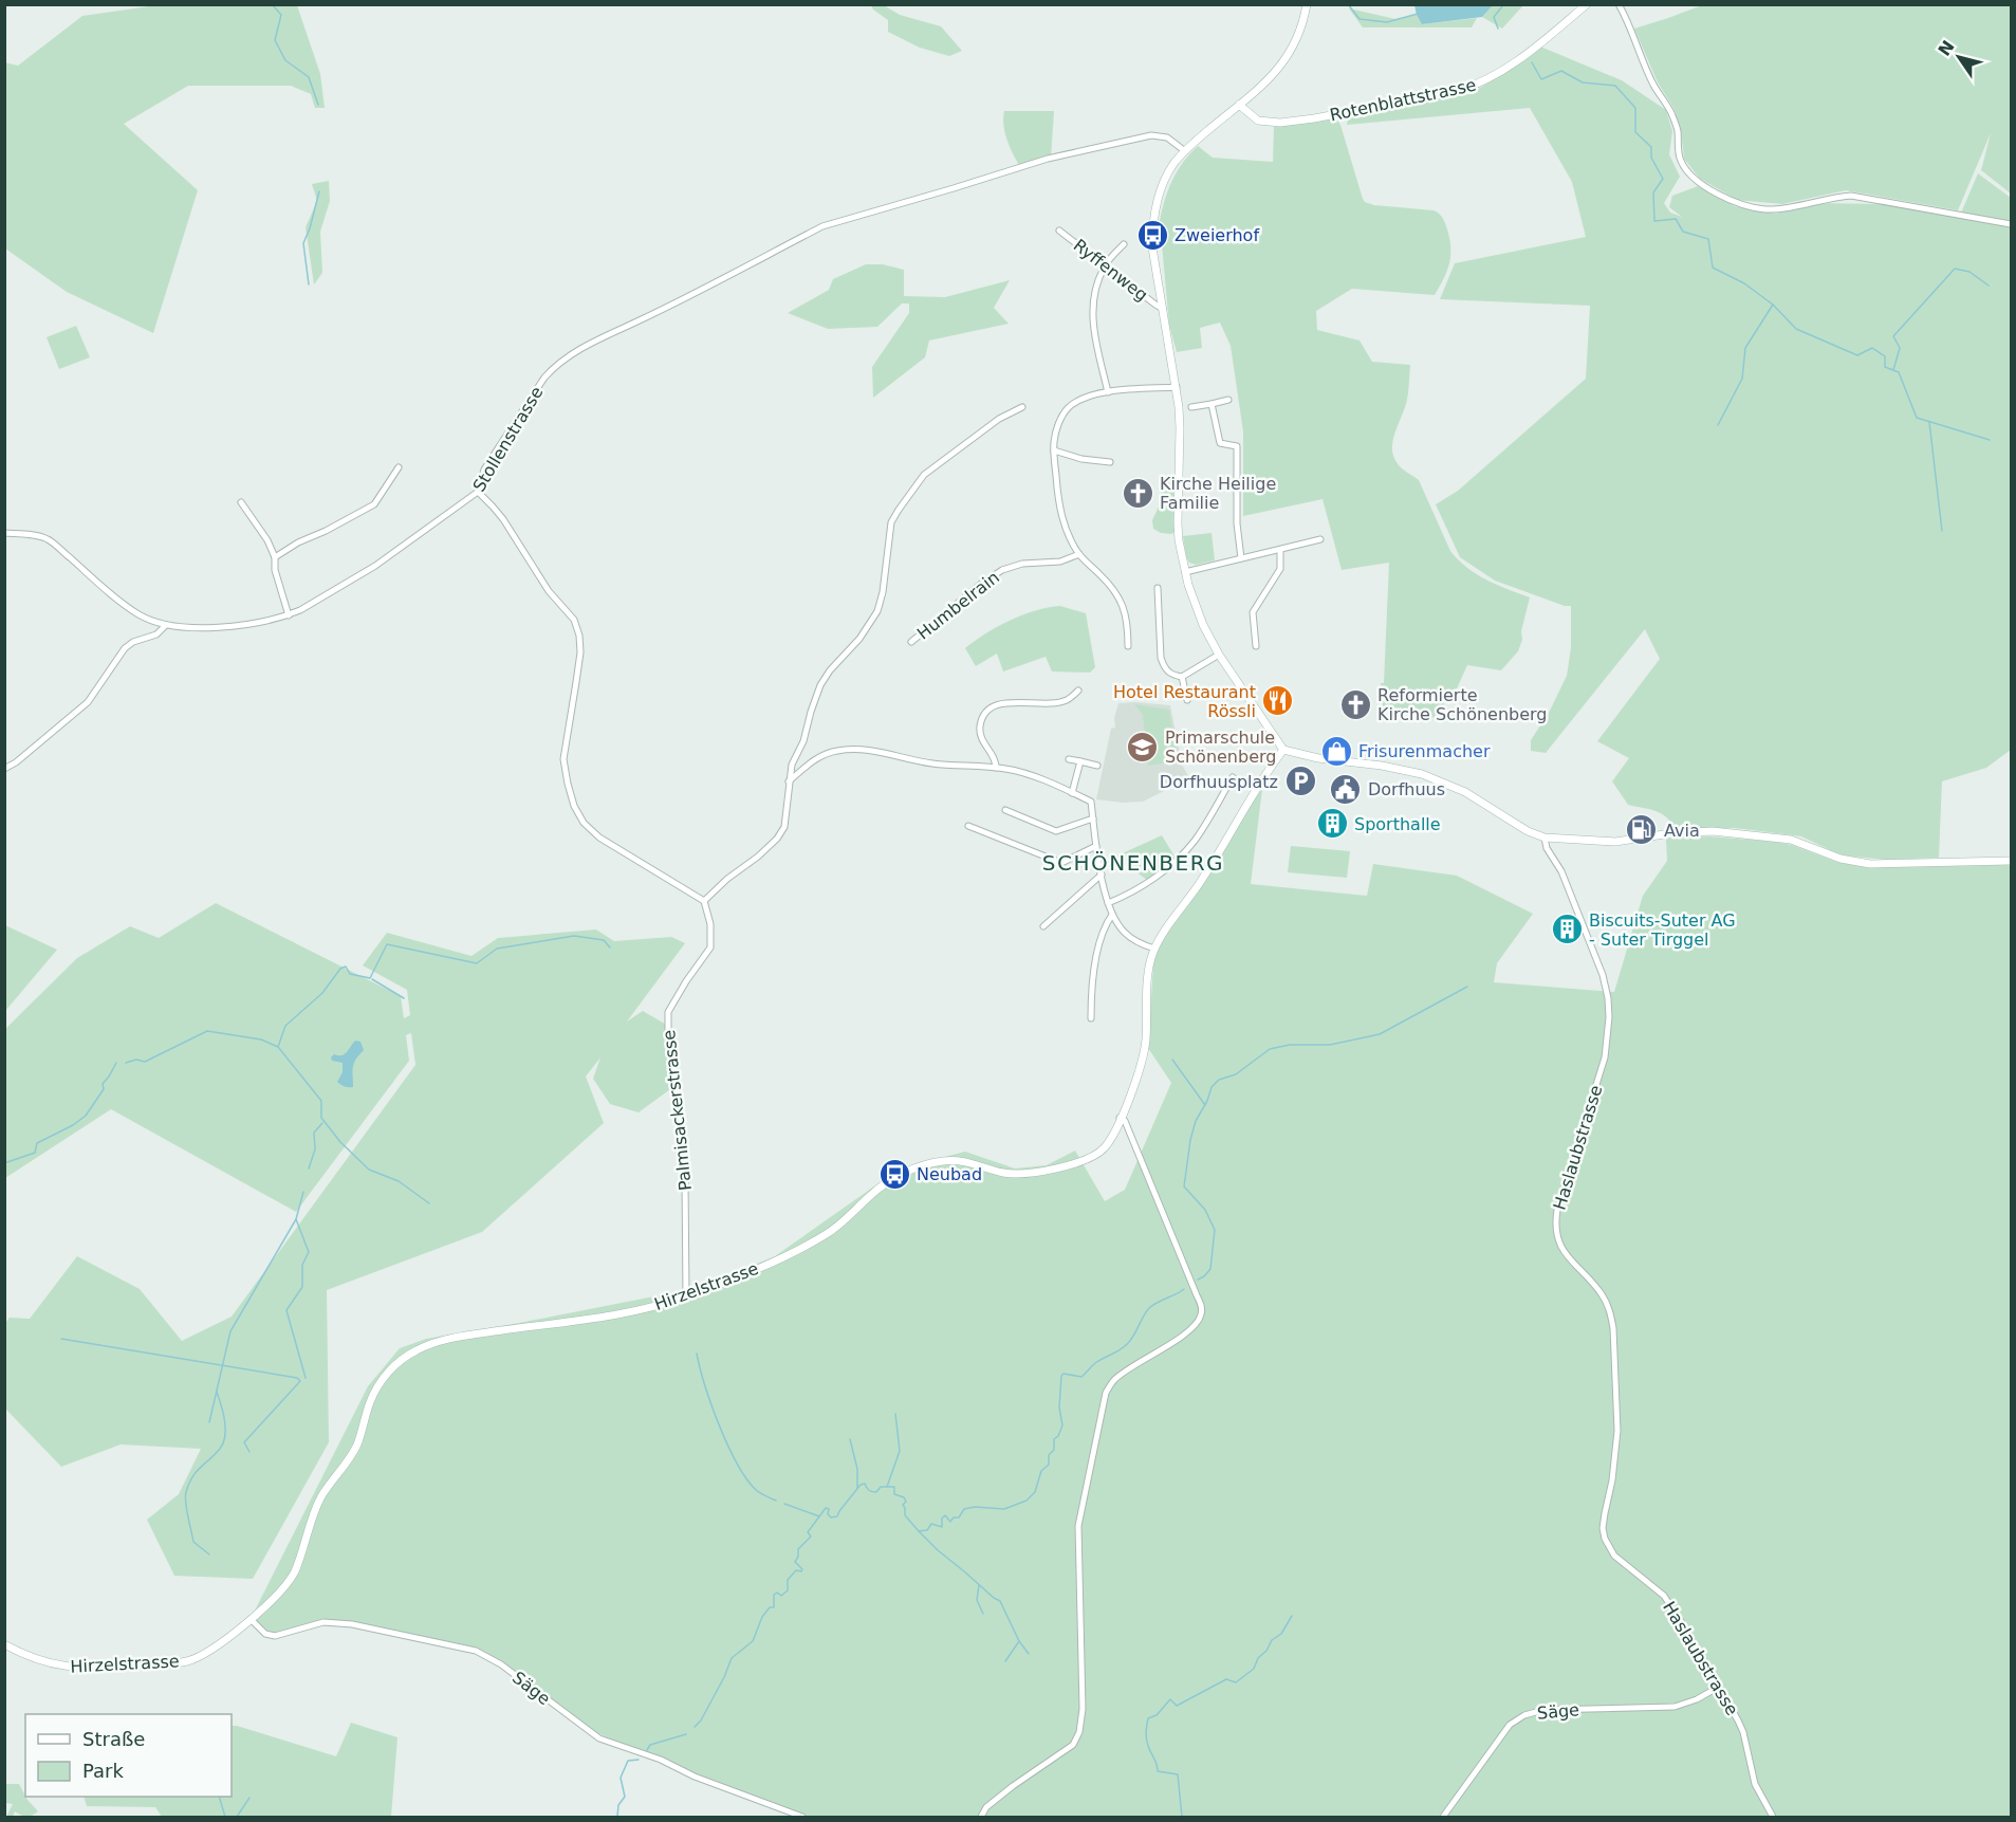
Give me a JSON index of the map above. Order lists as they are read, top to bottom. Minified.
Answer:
{"streets":{"street":["Rotenblattstrasse","Ryffenweg","Stollenstrasse","Humbelrain","Palmisackerstrasse","Haslaubstrasse","Hirzelstrasse","Säge"]},"crossings":[["Palmisackerstrasse","Hirzelstrasse"],["Haslaubstrasse","Säge"],["Hirzelstrasse","Säge"]],"districts":["SCHÖNENBERG"],"places":{"bus stop":["Zweierhof","Neubad"],"church":["Kirche Heilige Familie","Reformierte Kirche Schönenberg"],"restaurant":["Hotel Restaurant Rössli"],"school or university":["Primarschule Schönenberg"],"shop":["Frisurenmacher"],"parking":["Dorfhuusplatz"],"public building":["Dorfhuus"],"building":["Sporthalle","Biscuits-Suter AG - Suter Tirggel"],"fuel station":["Avia"]},"legend":["Straße","Park"],"north":"top left"}
